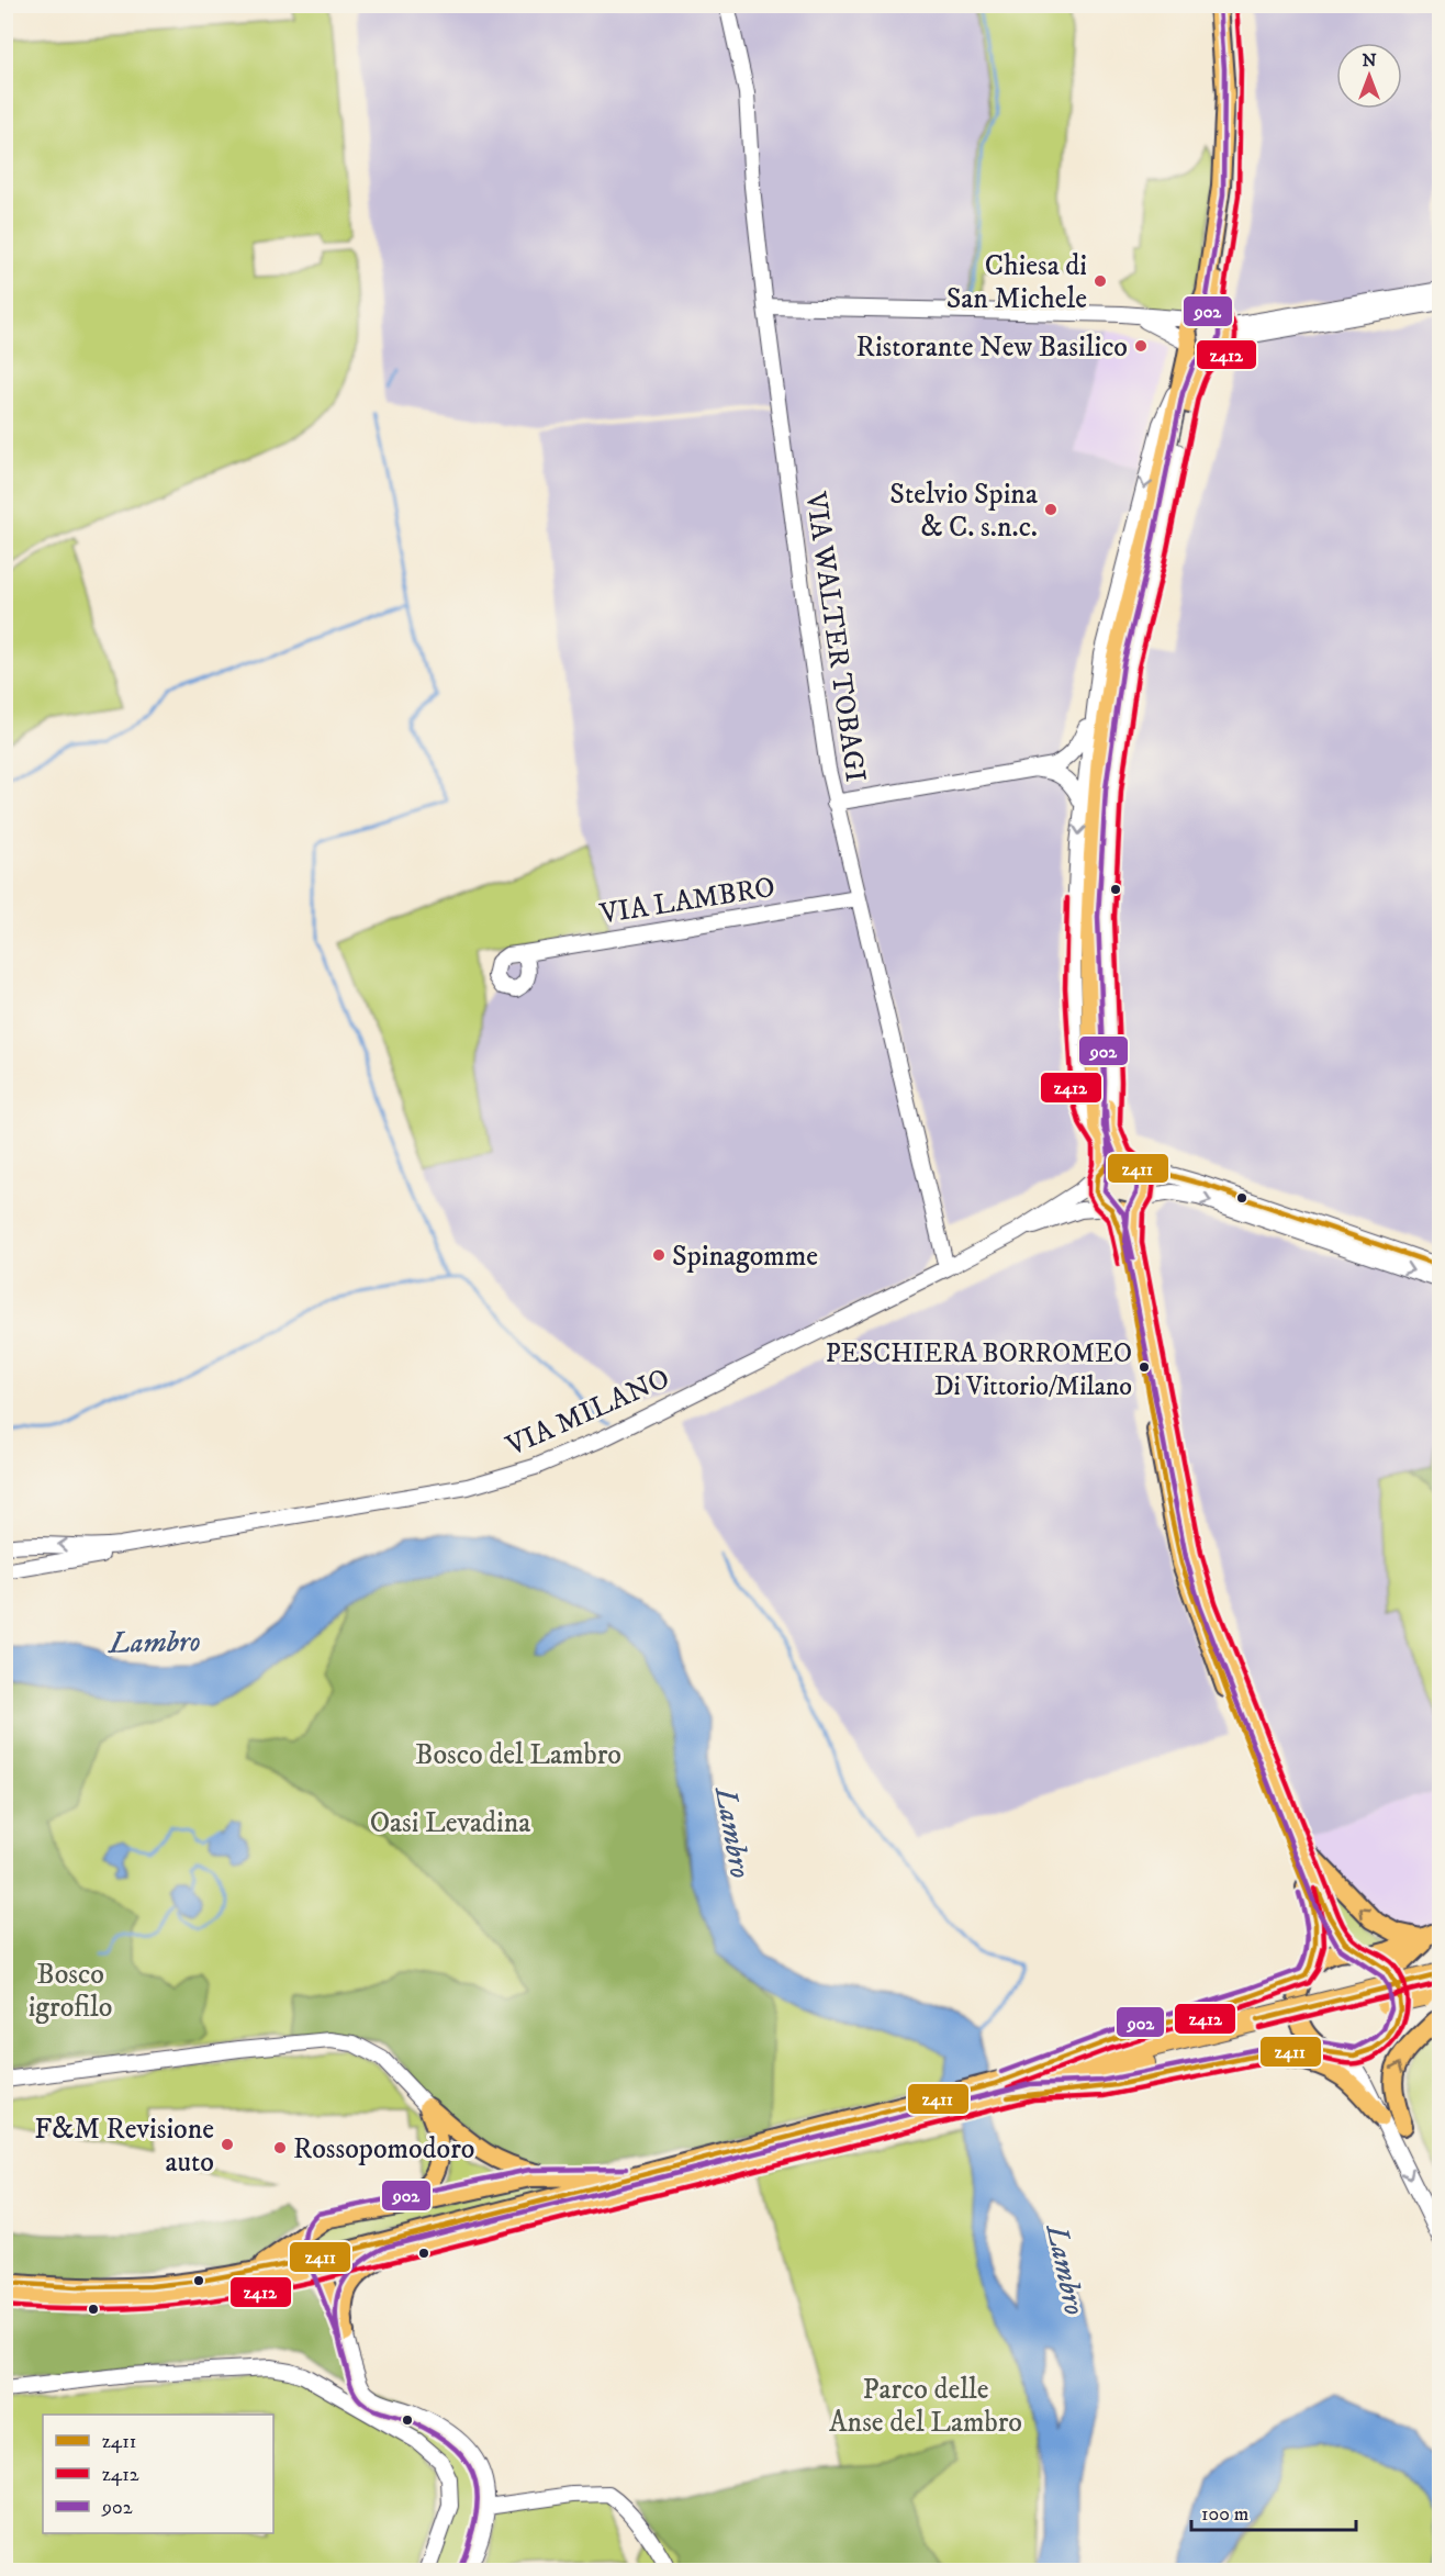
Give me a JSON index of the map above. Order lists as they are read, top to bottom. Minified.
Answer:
{"streets":{"street":["VIA WALTER TOBAGI","VIA LAMBRO","VIA MILANO"]},"crossings":[["VIA WALTER TOBAGI","VIA LAMBRO"],["VIA WALTER TOBAGI","VIA MILANO"]],"water":["Lambro"],"parks":["Bosco del Lambro","Oasi Levadina","Bosco igrofilo","Parco delle Anse del Lambro"],"places":["Chiesa di San Michele","Ristorante New Basilico","Stelvio Spina & C. s.n.c.","Spinagomme","PESCHIERA BORROMEO Di Vittorio/Milano","F&M Revisione auto","Rossopomodoro"],"lines":["transit line z412","transit line 902","transit line z411"],"legend":["z411","z412","902"],"scale_bar":"100 m","north":"top"}
